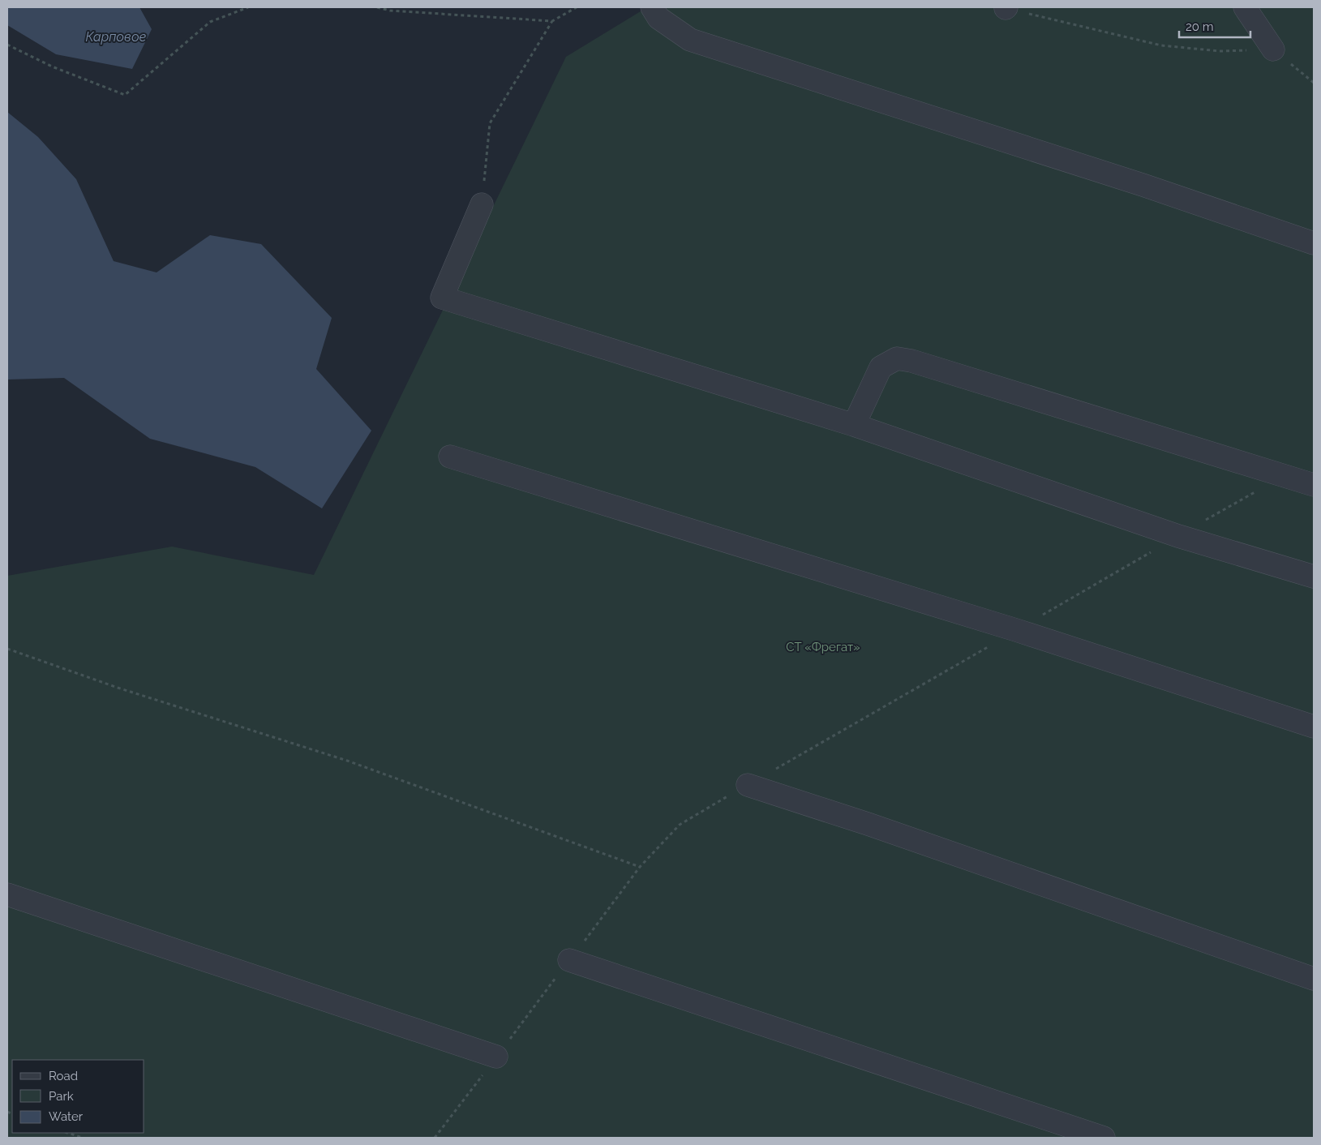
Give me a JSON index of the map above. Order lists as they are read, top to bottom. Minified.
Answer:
{"water":["Карповое"],"parks":["СТ «Фрегат»"],"legend":["Road","Park","Water"],"scale_bar":"20 m"}
